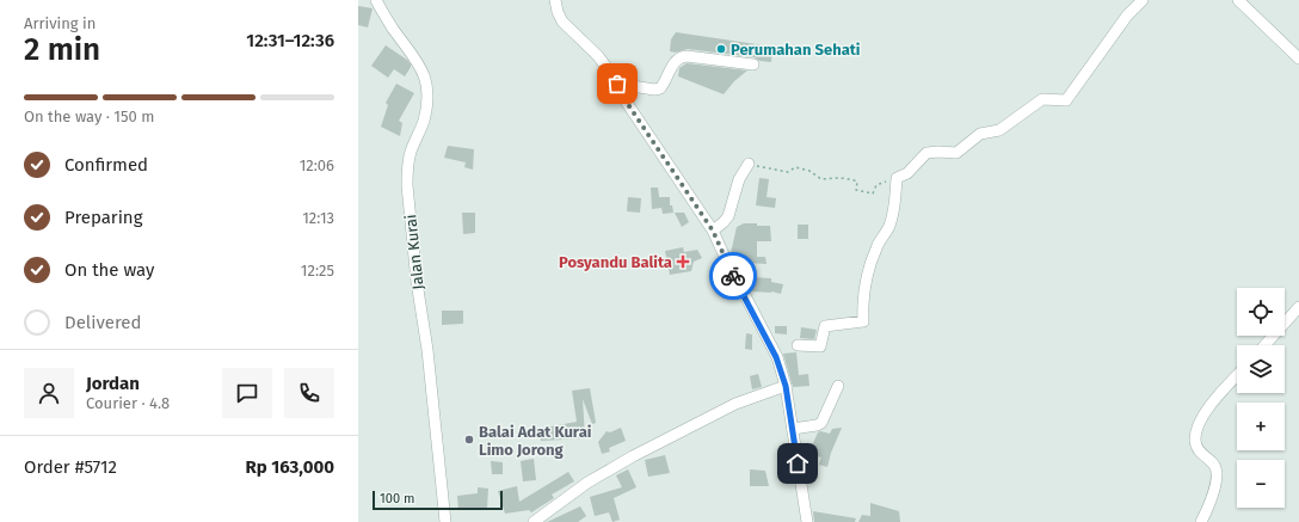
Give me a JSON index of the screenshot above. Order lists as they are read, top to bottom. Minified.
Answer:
{"streets":{"street":["Jalan Kurai"]},"places":{"other":["Perumahan Sehati","Balai Adat Kurai Limo Jorong"],"health":["Posyandu Balita"]},"scale_bar":"100 m","page":{"heading":["2 min","Arriving in","12:31–12:36"],"panel":["Jordan","Courier · 4.8","Order #5712","Rp 163,000"],"bar":"On the way · 150 m","list":[["Confirmed","12:06"],["Preparing","12:13"],["On the way","12:25"],"Delivered"],"map_buttons":["+","−"],"scale":"100 m"}}
